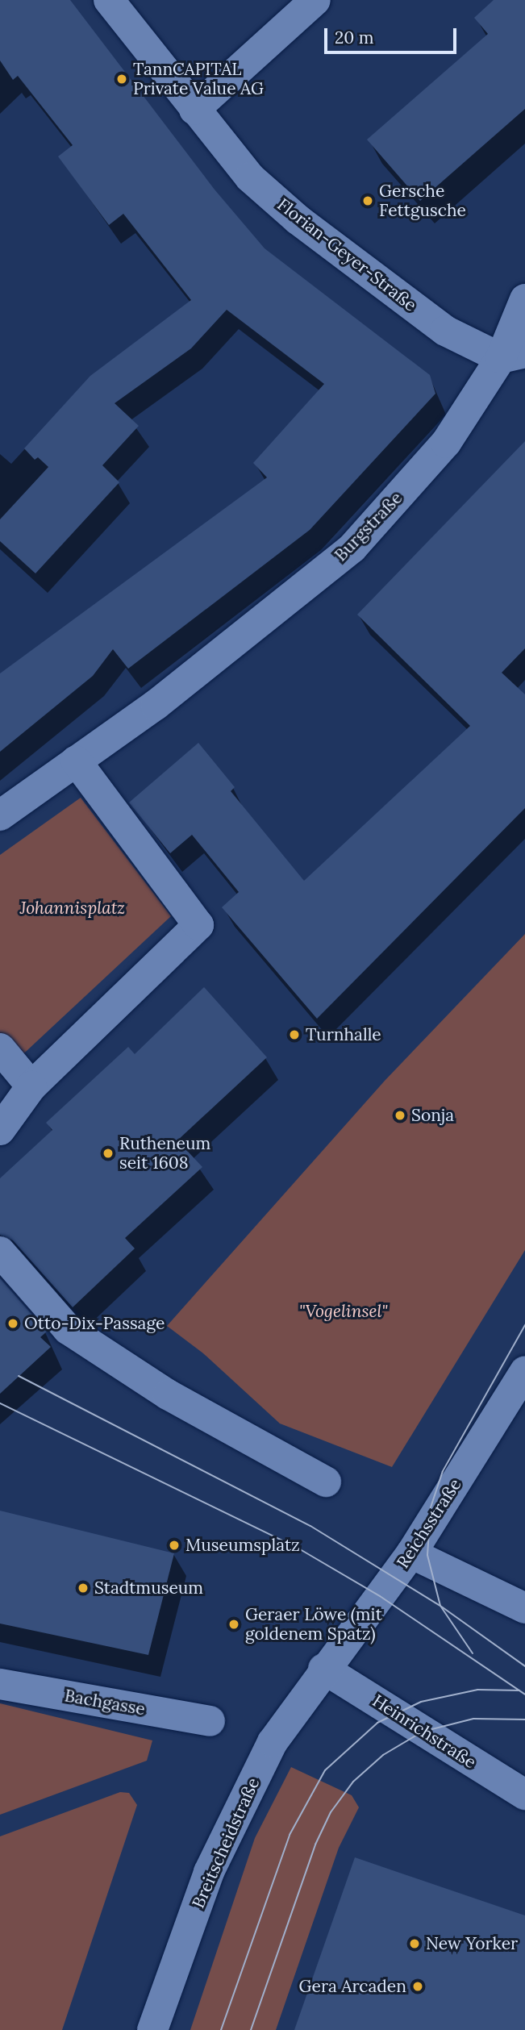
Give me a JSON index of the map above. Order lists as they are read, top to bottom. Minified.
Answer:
{"streets":{"street":["Florian-Geyer-Straße","Burgstraße","Reichsstraße","Bachgasse","Heinrichstraße","Breitscheidstraße"]},"crossings":[["Florian-Geyer-Straße","Burgstraße"],["Reichsstraße","Heinrichstraße"],["Reichsstraße","Breitscheidstraße"],["Heinrichstraße","Breitscheidstraße"]],"parks":["Johannisplatz","\"Vogelinsel\""],"places":["TannCAPITAL Private Value AG","Gersche Fettgusche","Turnhalle","Sonja","Rutheneum seit 1608","Otto-Dix-Passage","Museumsplatz","Stadtmuseum","Geraer Löwe (mit goldenem Spatz)","New Yorker","Gera Arcaden"],"scale_bar":"20 m"}
